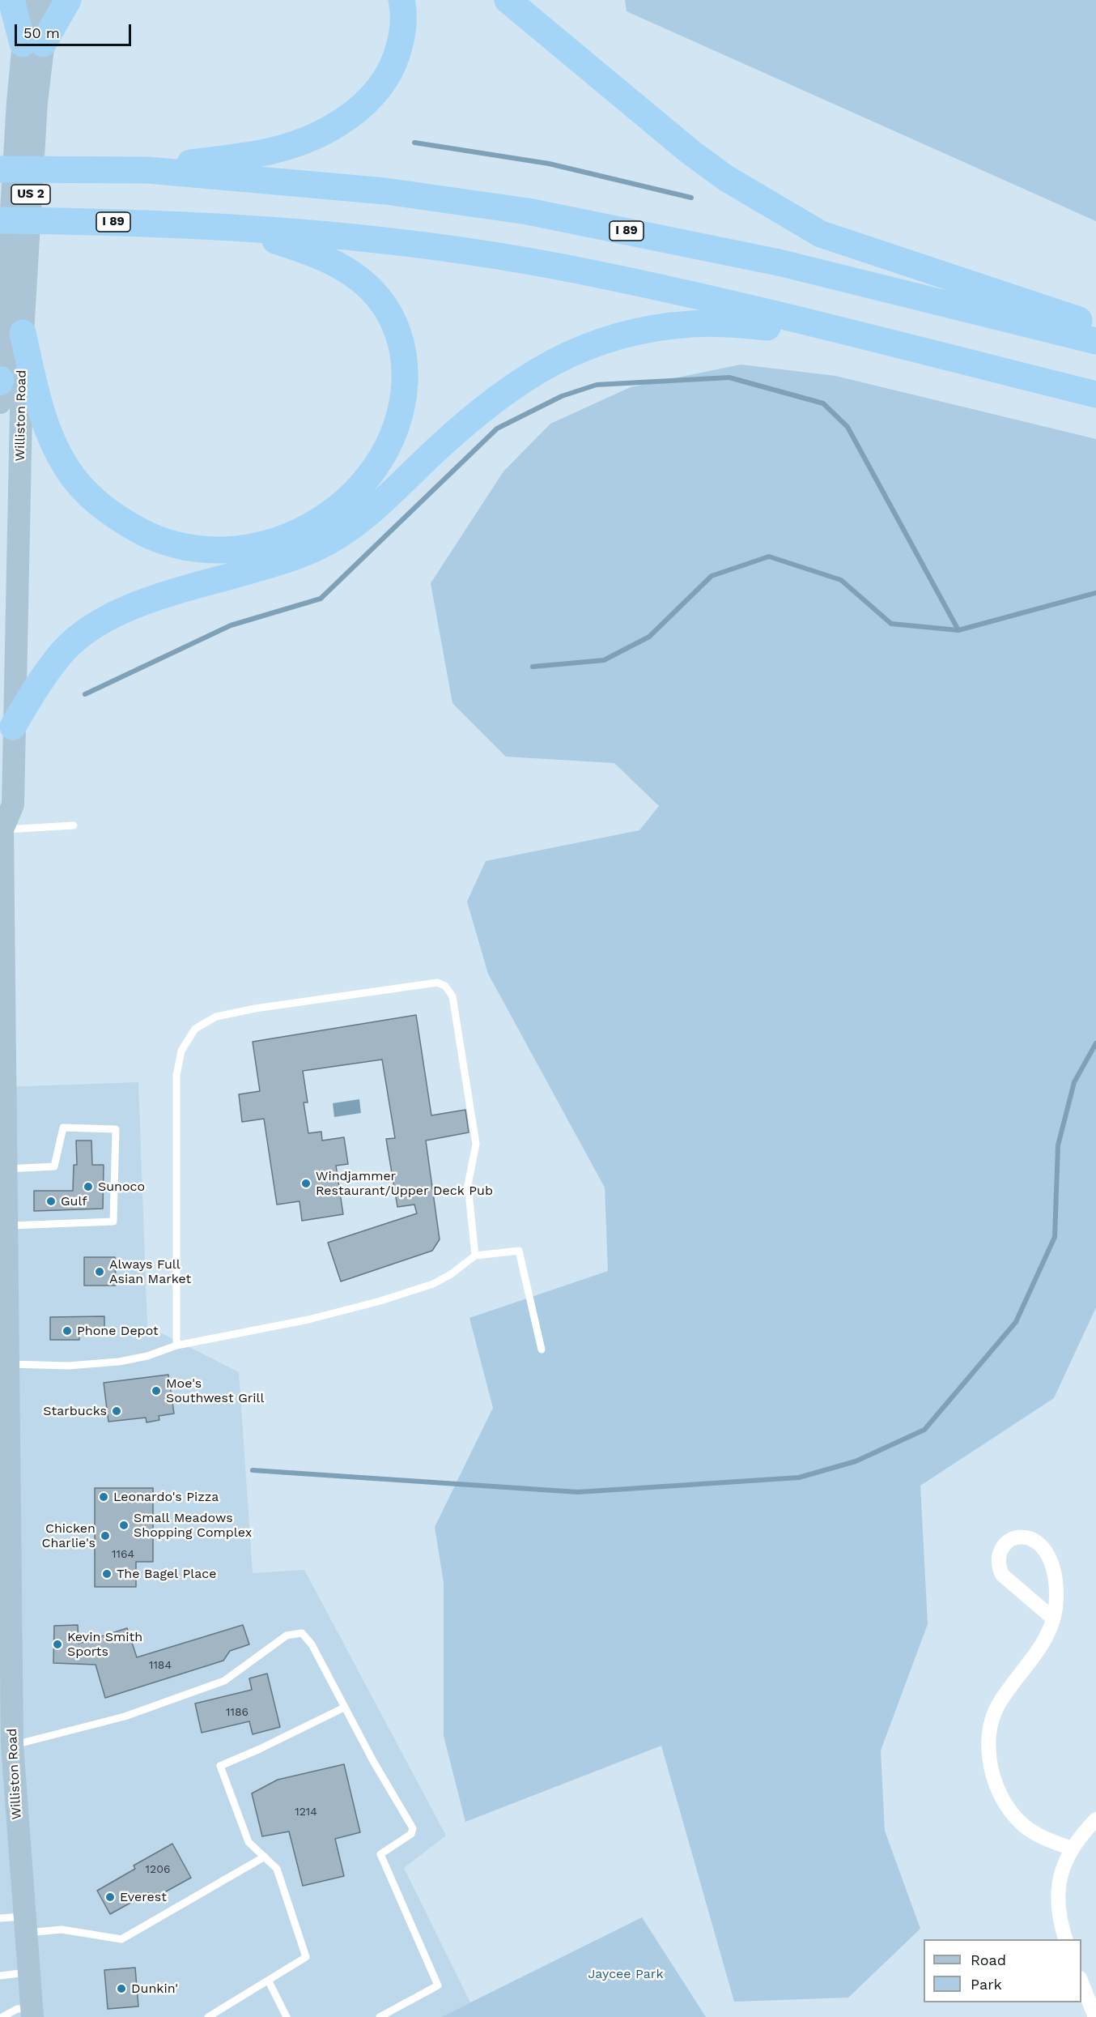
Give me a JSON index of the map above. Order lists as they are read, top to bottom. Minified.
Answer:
{"streets":{"highway":["I 89"],"main road":["US 2","Williston Road"]},"parks":["Jaycee Park"],"places":["Windjammer Restaurant/Upper Deck Pub","Sunoco","Gulf","Always Full Asian Market","Phone Depot","Moe's Southwest Grill","Starbucks","Leonardo's Pizza","Small Meadows Shopping Complex","Chicken Charlie's","The Bagel Place","Kevin Smith Sports","Everest","Dunkin'"],"house_numbers":["1164","1184","1186","1214","1206"],"legend":["Road","Park"],"scale_bar":"50 m"}
